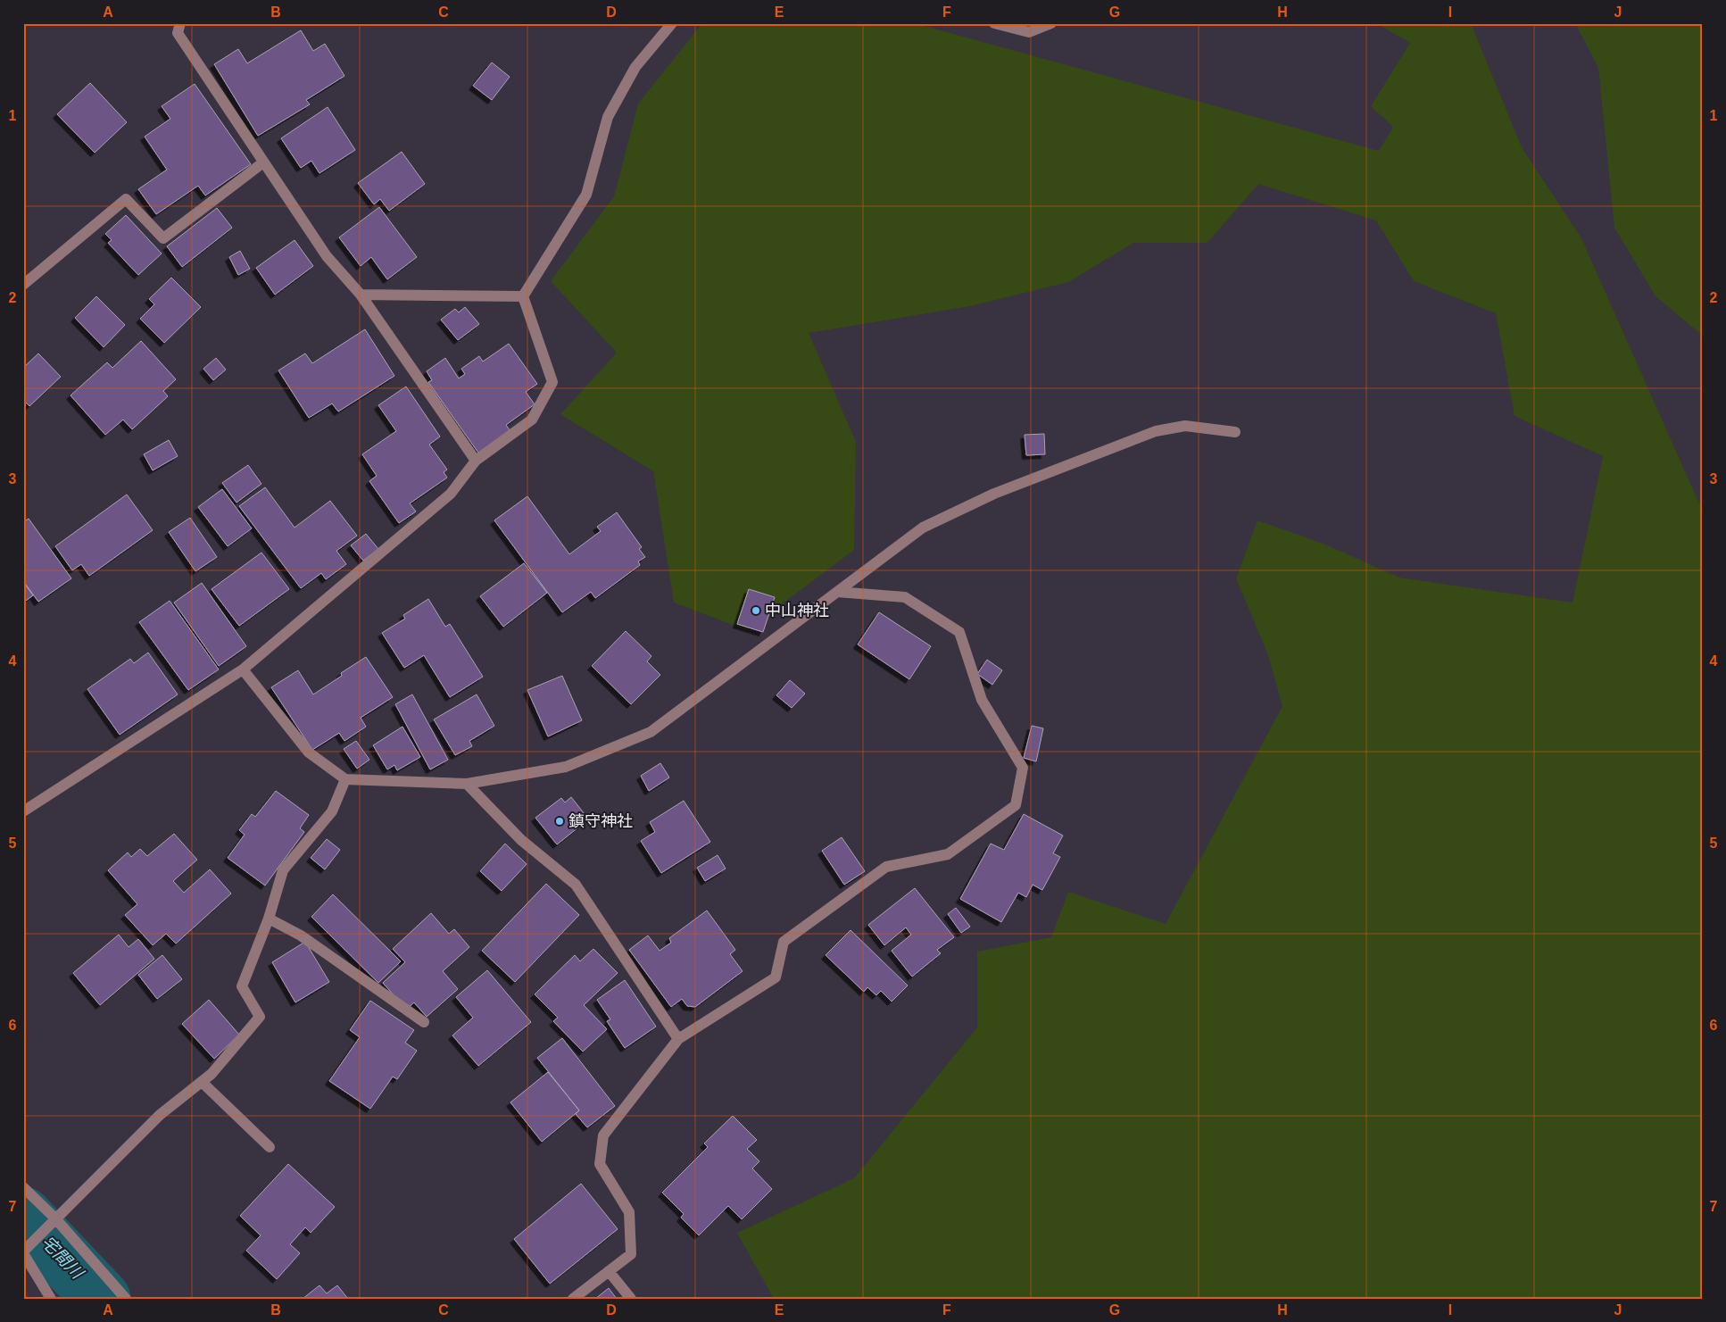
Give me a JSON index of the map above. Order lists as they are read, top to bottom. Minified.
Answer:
{"water":["宅間川"],"places":["中山神社","鎮守神社"],"grid":{"columns":["A","B","C","D","E","F","G","H","I","J"],"rows":["1","2","3","4","5","6","7"]}}
